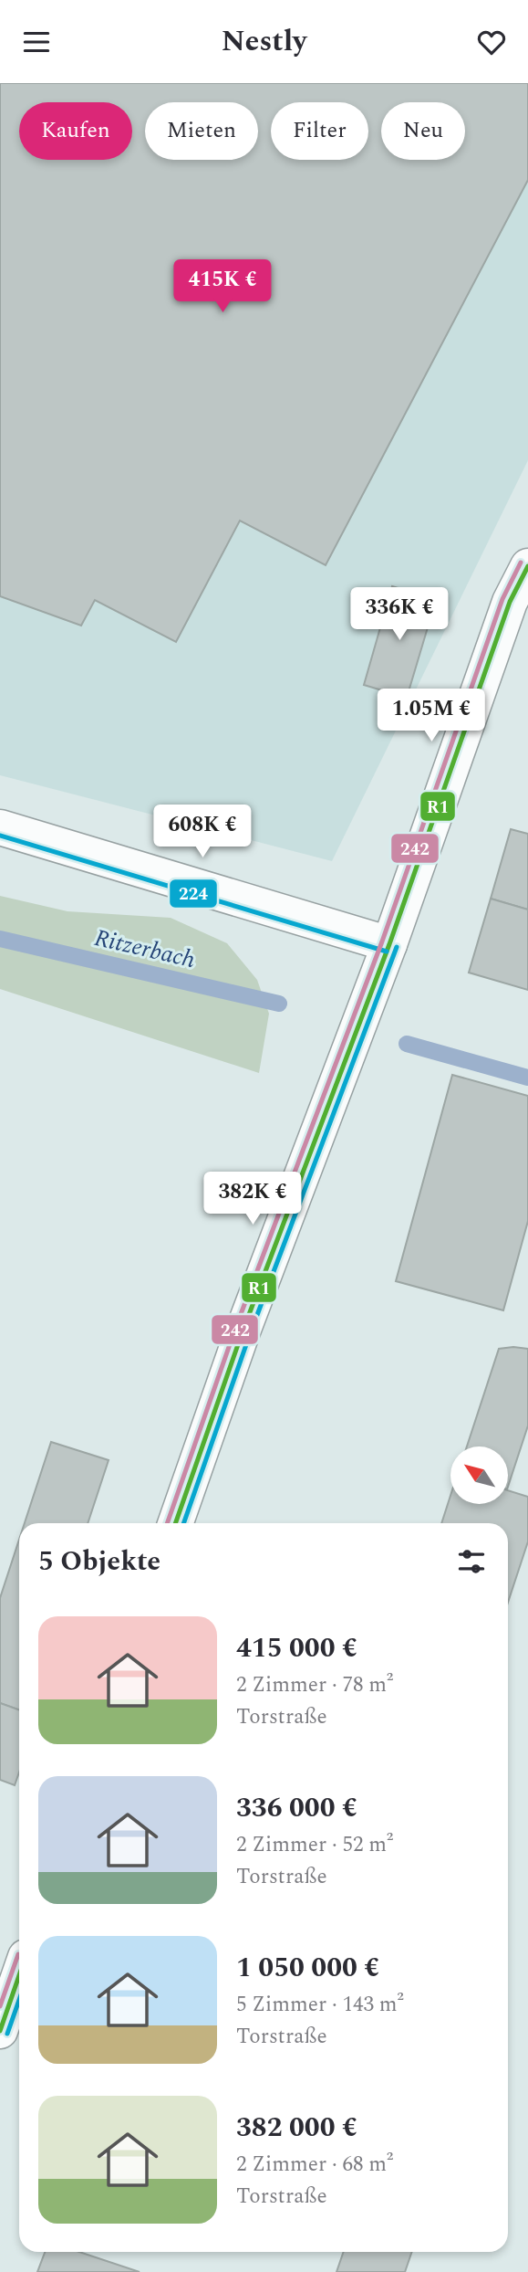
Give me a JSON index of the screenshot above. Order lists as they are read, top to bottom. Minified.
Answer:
{"water":["Ritzerbach"],"lines":["transit line 242","transit line R1","transit line 224"],"north":"top left","page":{"header":"Nestly","chip":["Kaufen","Mieten","Filter","Neu"],"price":["415K €","336K €","1.05M €","608K €","382K €"],"heading":"5 Objekte","list":[{"name":"415 000 €","note":"2 Zimmer · 78 m² · Torstraße"},{"name":"336 000 €","note":"2 Zimmer · 52 m² · Torstraße"},{"name":"1 050 000 €","note":"5 Zimmer · 143 m² · Torstraße"},{"name":"382 000 €","note":"2 Zimmer · 68 m² · Torstraße"}]}}
